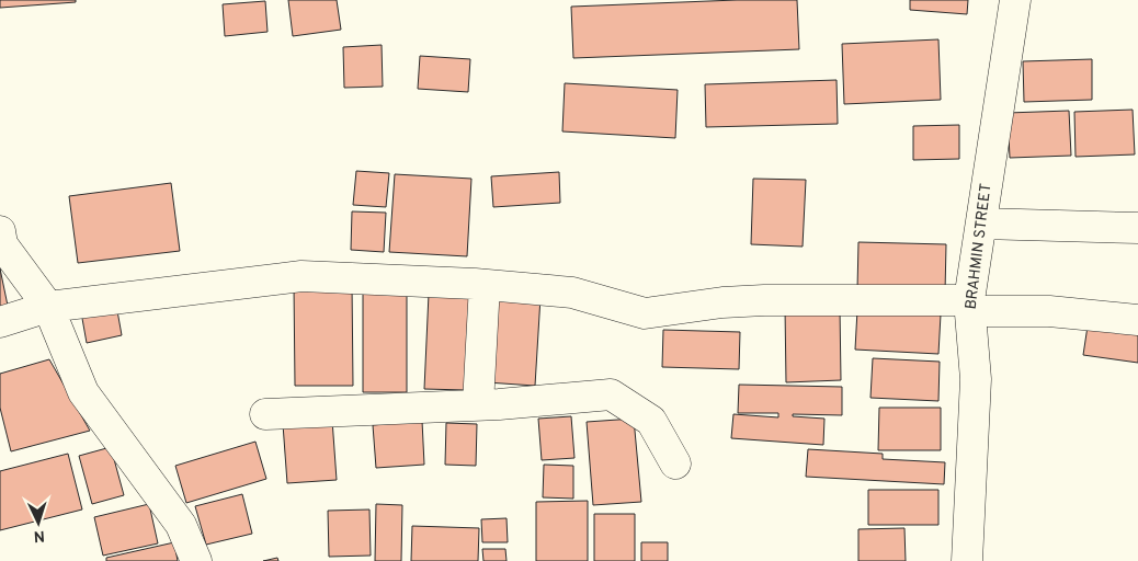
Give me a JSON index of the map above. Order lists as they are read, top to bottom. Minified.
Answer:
{"streets":{"street":["BRAHMIN STREET"]},"north":"bottom"}
